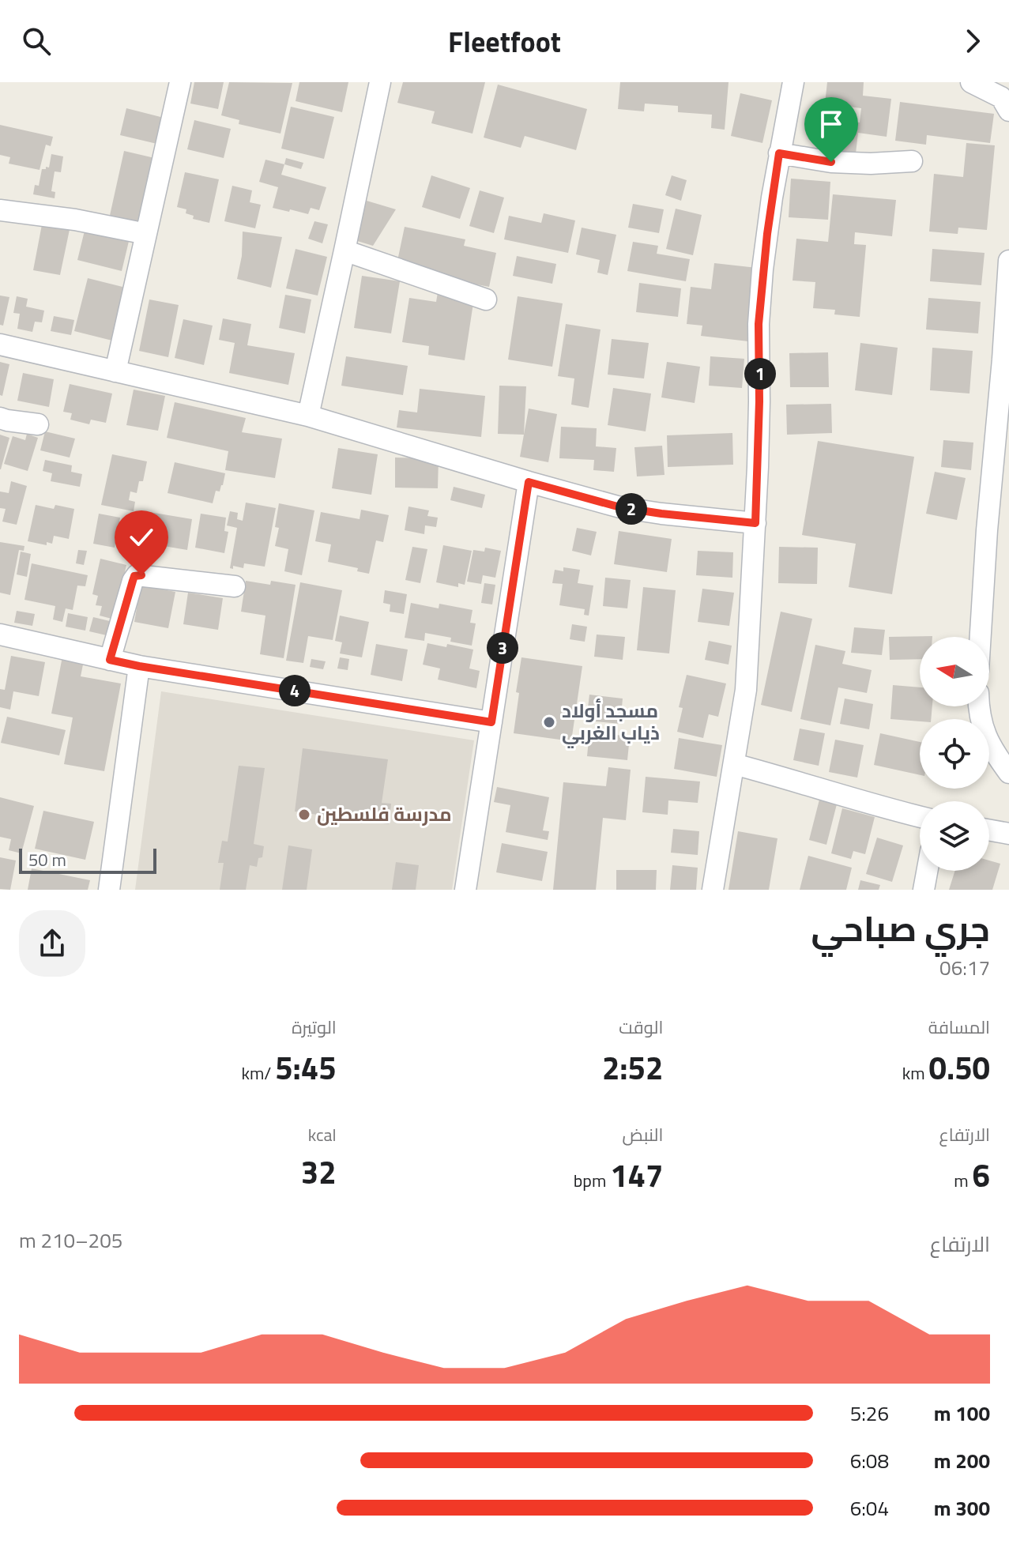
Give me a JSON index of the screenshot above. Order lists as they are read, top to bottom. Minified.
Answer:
{"places":["مسجد أولاد ذياب الغربي","مدرسة فلسطين"],"scale_bar":"50 m","north":"left","page":{"header":"Fleetfoot","pins":["1","2","3","4"],"scale":"50 m","heading":["جري صباحي","06:17"],"stats":[["المسافة","0.50 km"],["الوقت","2:52"],["الوتيرة","5:45 /km"],["الارتفاع","6 m"],["النبض","147 bpm"],["kcal","32"]],"chart":["الارتفاع","205–210 m"],"list":[{"name":"100 m","note":"5:26"},{"name":"200 m","note":"6:08"},{"name":"300 m","note":"6:04"}]}}
